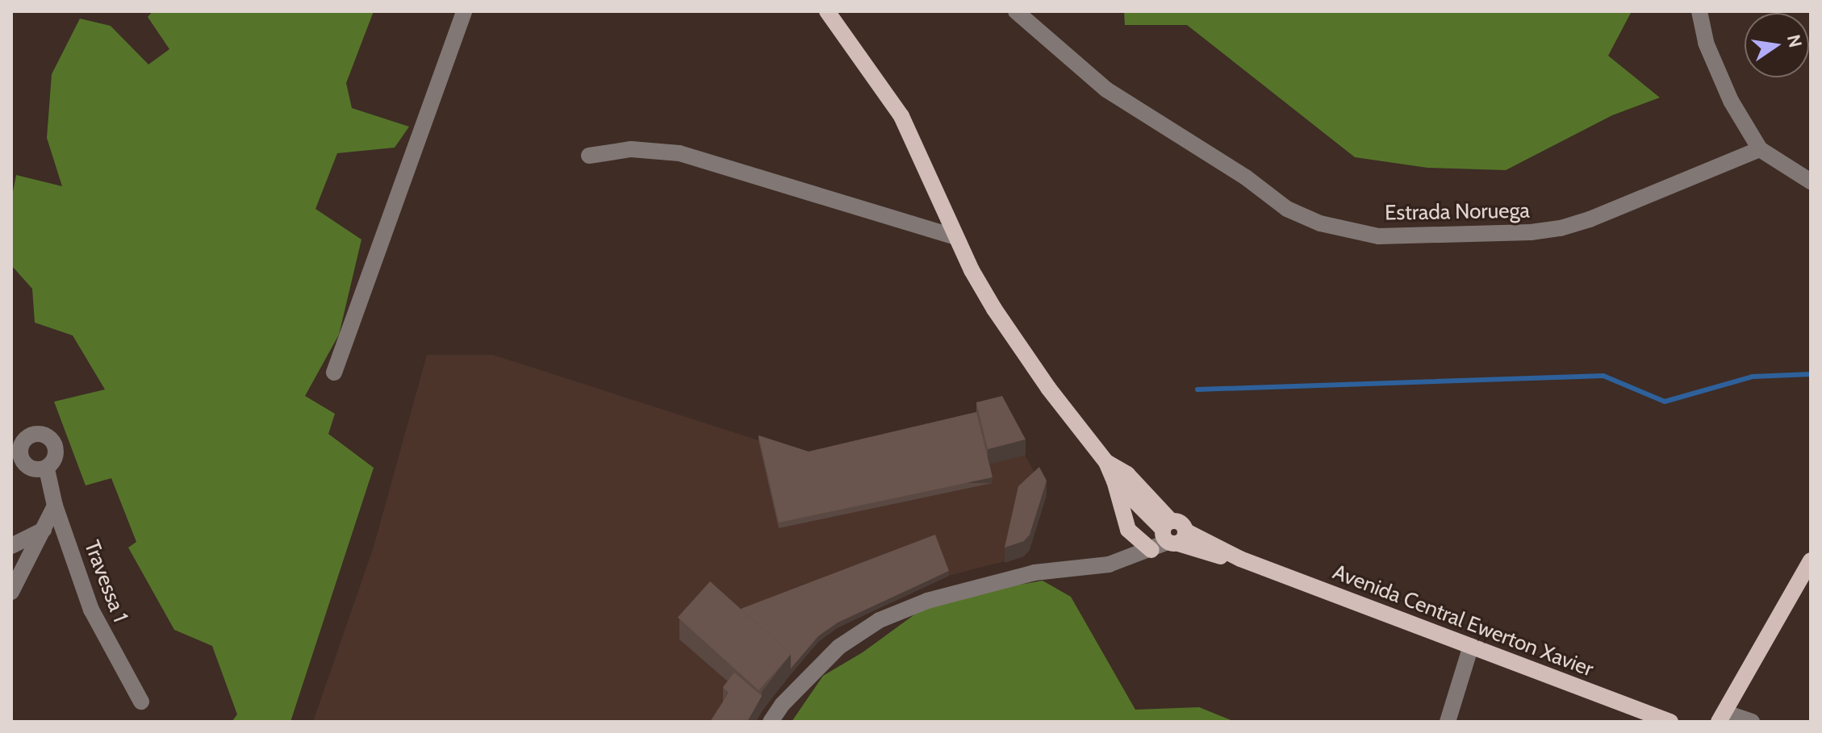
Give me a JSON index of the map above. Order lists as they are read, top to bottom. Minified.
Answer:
{"streets":{"main road":["Avenida Central Ewerton Xavier"],"street":["Estrada Noruega","Travessa 1"]},"north":"right"}
